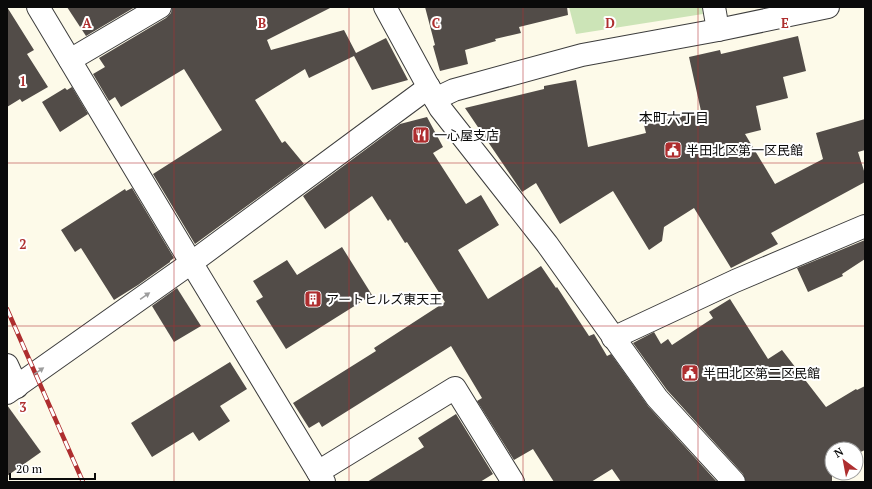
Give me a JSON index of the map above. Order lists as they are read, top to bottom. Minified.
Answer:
{"districts":["本町六丁目"],"places":{"restaurant":["一心屋支店"],"public building":["半田北区第一区民館","半田北区第二区民館"],"building":["アートヒルズ東天王"]},"scale_bar":"20 m","north":"top left","grid":{"columns":["A","B","C","D","E"],"rows":["1","2","3"]}}
